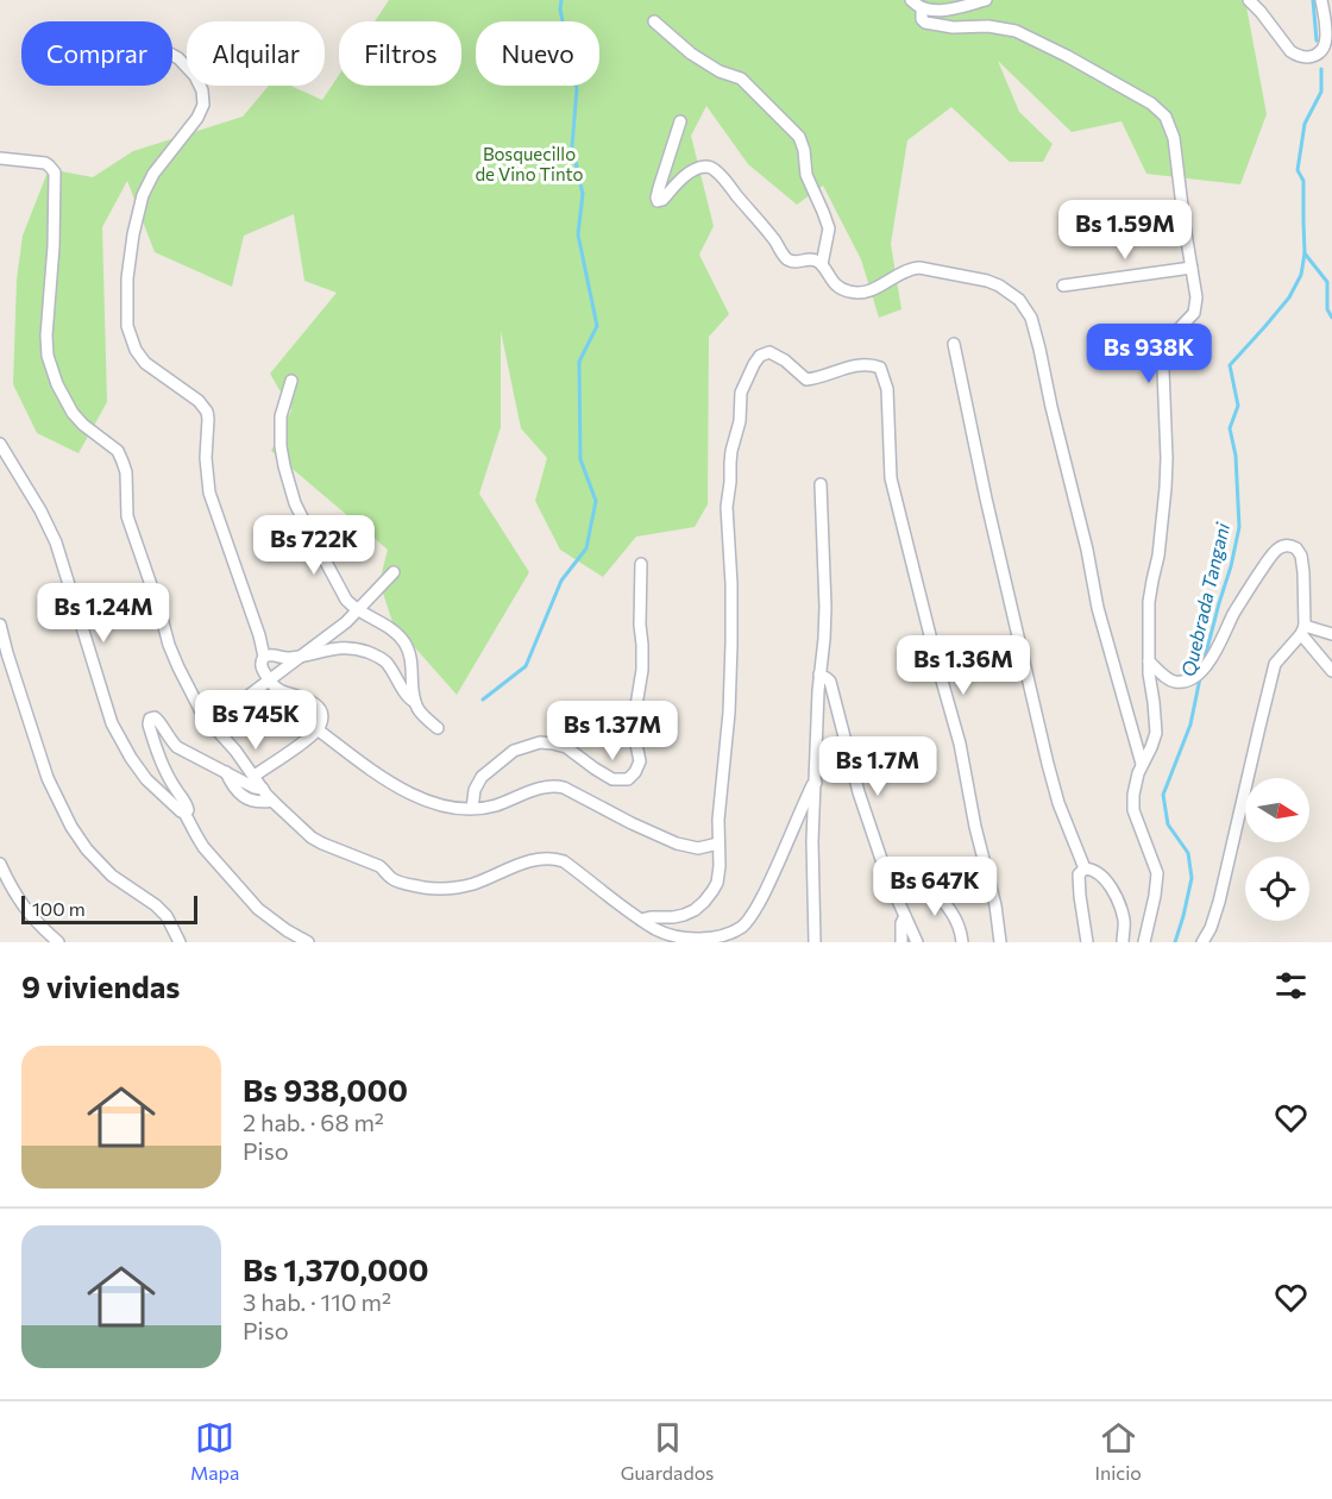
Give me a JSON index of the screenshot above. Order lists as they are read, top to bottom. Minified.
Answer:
{"water":["Quebrada Tangani"],"parks":["Bosquecillo de Vino Tinto"],"scale_bar":"100 m","north":"right","page":{"chip":["Comprar","Alquilar","Filtros","Nuevo"],"price":["Bs 1.59M","Bs 938K","Bs 722K","Bs 1.24M","Bs 1.36M","Bs 745K","Bs 1.37M","Bs 1.7M","Bs 647K"],"scale":"100 m","heading":"9 viviendas","list":[{"name":"Bs 938,000","note":"2 hab. · 68 m² · Piso"},{"name":"Bs 1,370,000","note":"3 hab. · 110 m² · Piso"}],"tabs":["Mapa","Guardados","Inicio"]}}
